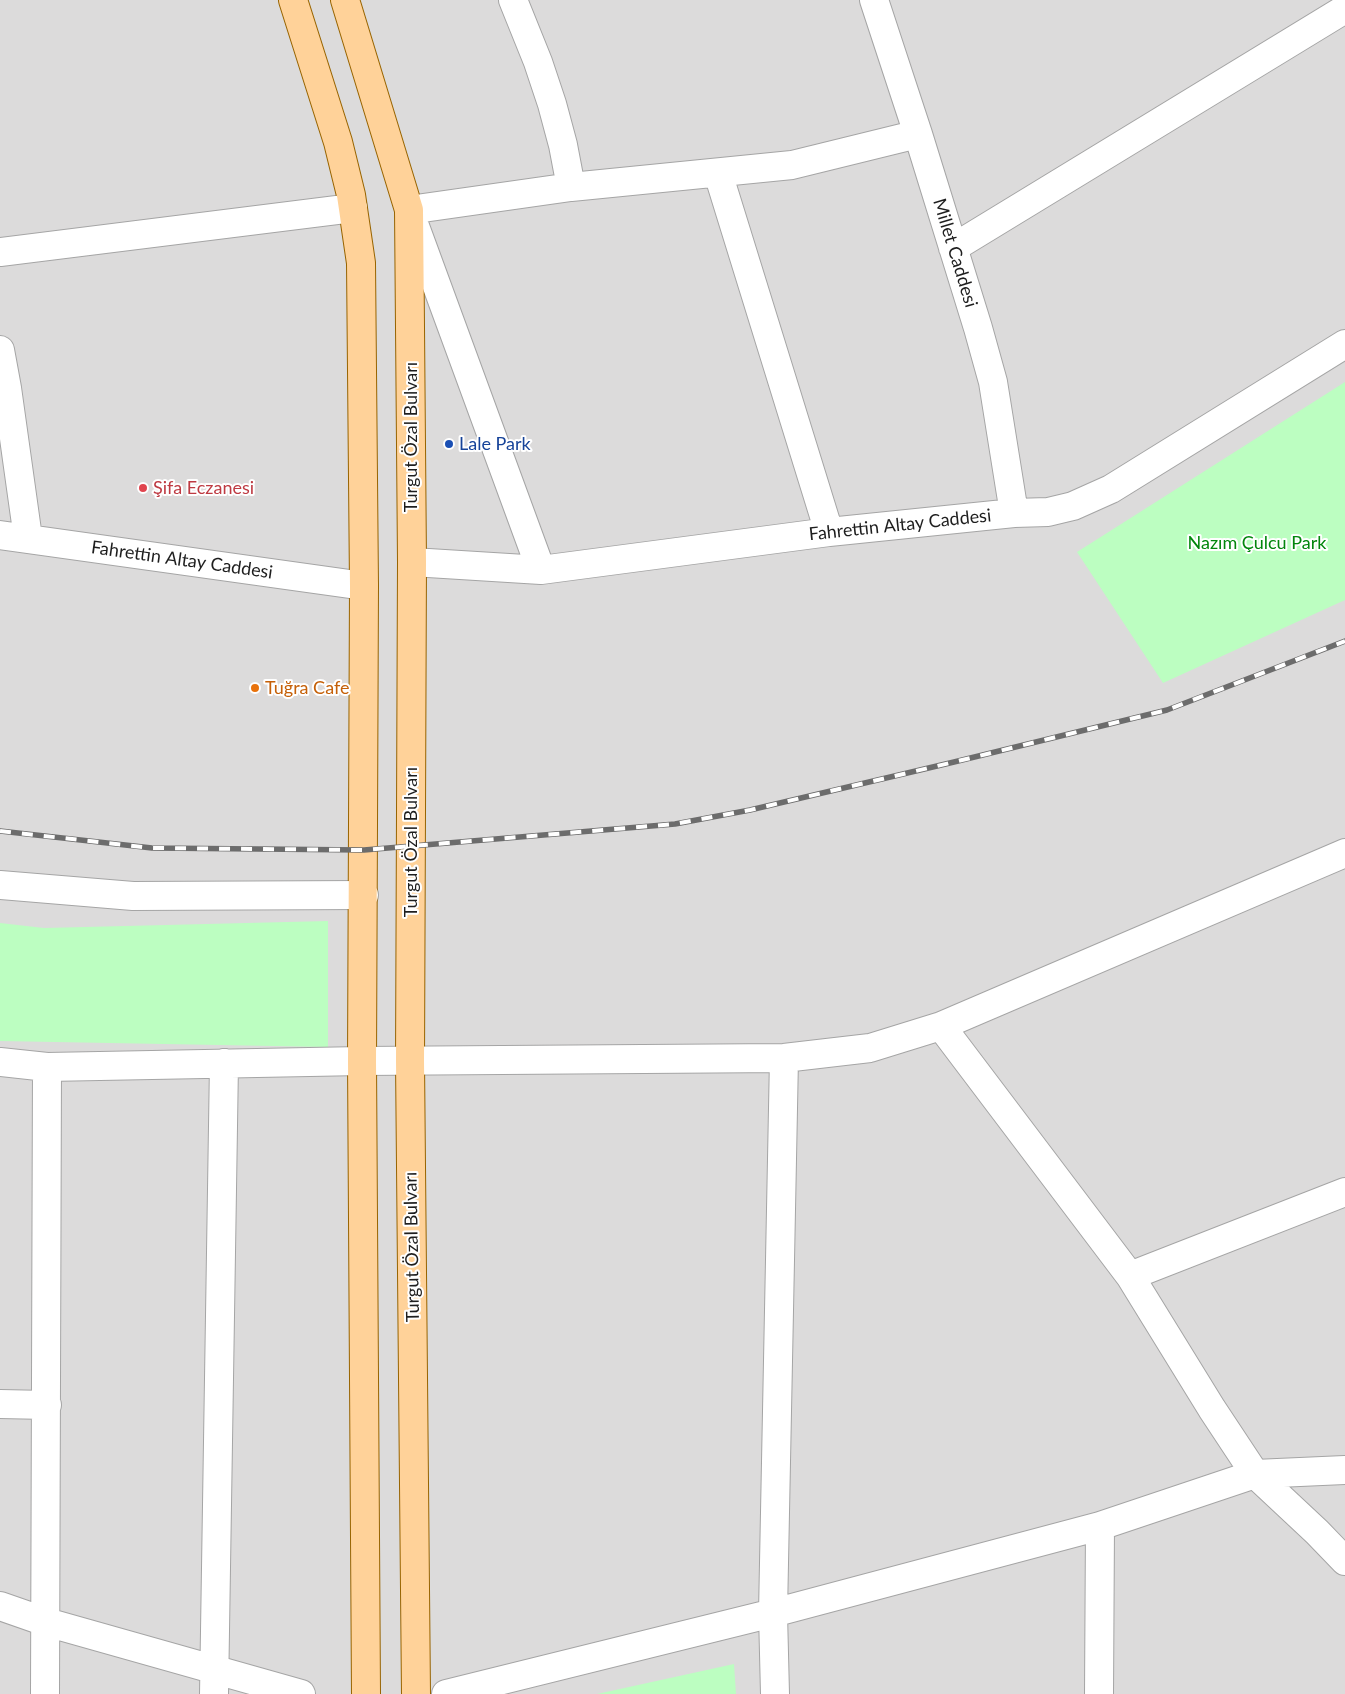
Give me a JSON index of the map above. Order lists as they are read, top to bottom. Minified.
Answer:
{"streets":{"main road":["Turgut Özal Bulvarı"],"street":["Millet Caddesi","Fahrettin Altay Caddesi"]},"crossings":[["Millet Caddesi","Fahrettin Altay Caddesi"],["Turgut Özal Bulvarı","Fahrettin Altay Caddesi"]],"parks":["Nazım Çulcu Park"],"places":["Lale Park","Şifa Eczanesi","Tuğra Cafe"]}
